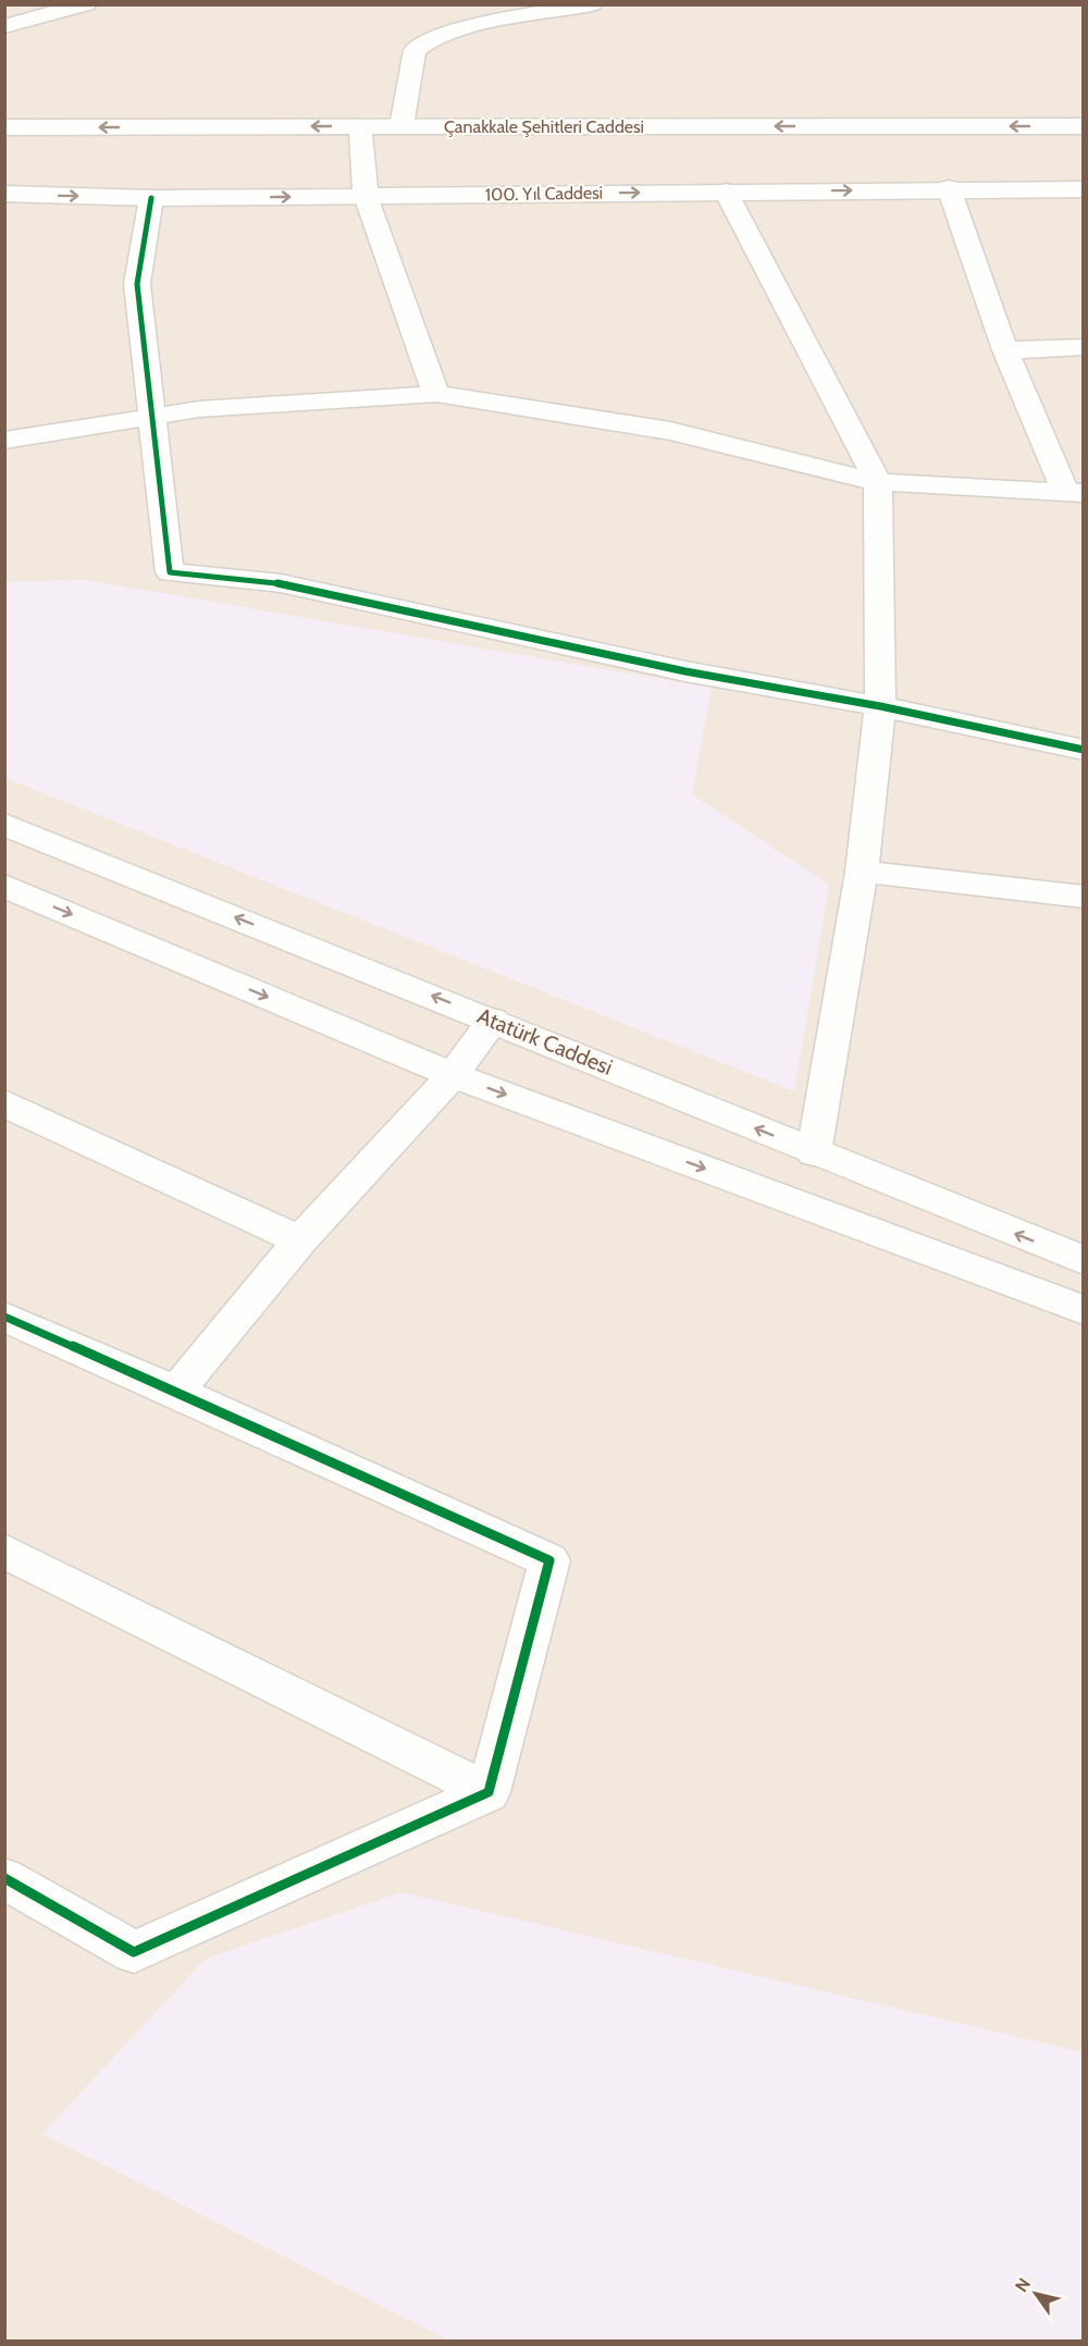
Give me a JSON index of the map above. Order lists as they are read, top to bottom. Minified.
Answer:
{"streets":{"street":["Çanakkale Şehitleri Caddesi","100. Yıl Caddesi","Atatürk Caddesi"]},"north":"top left"}
